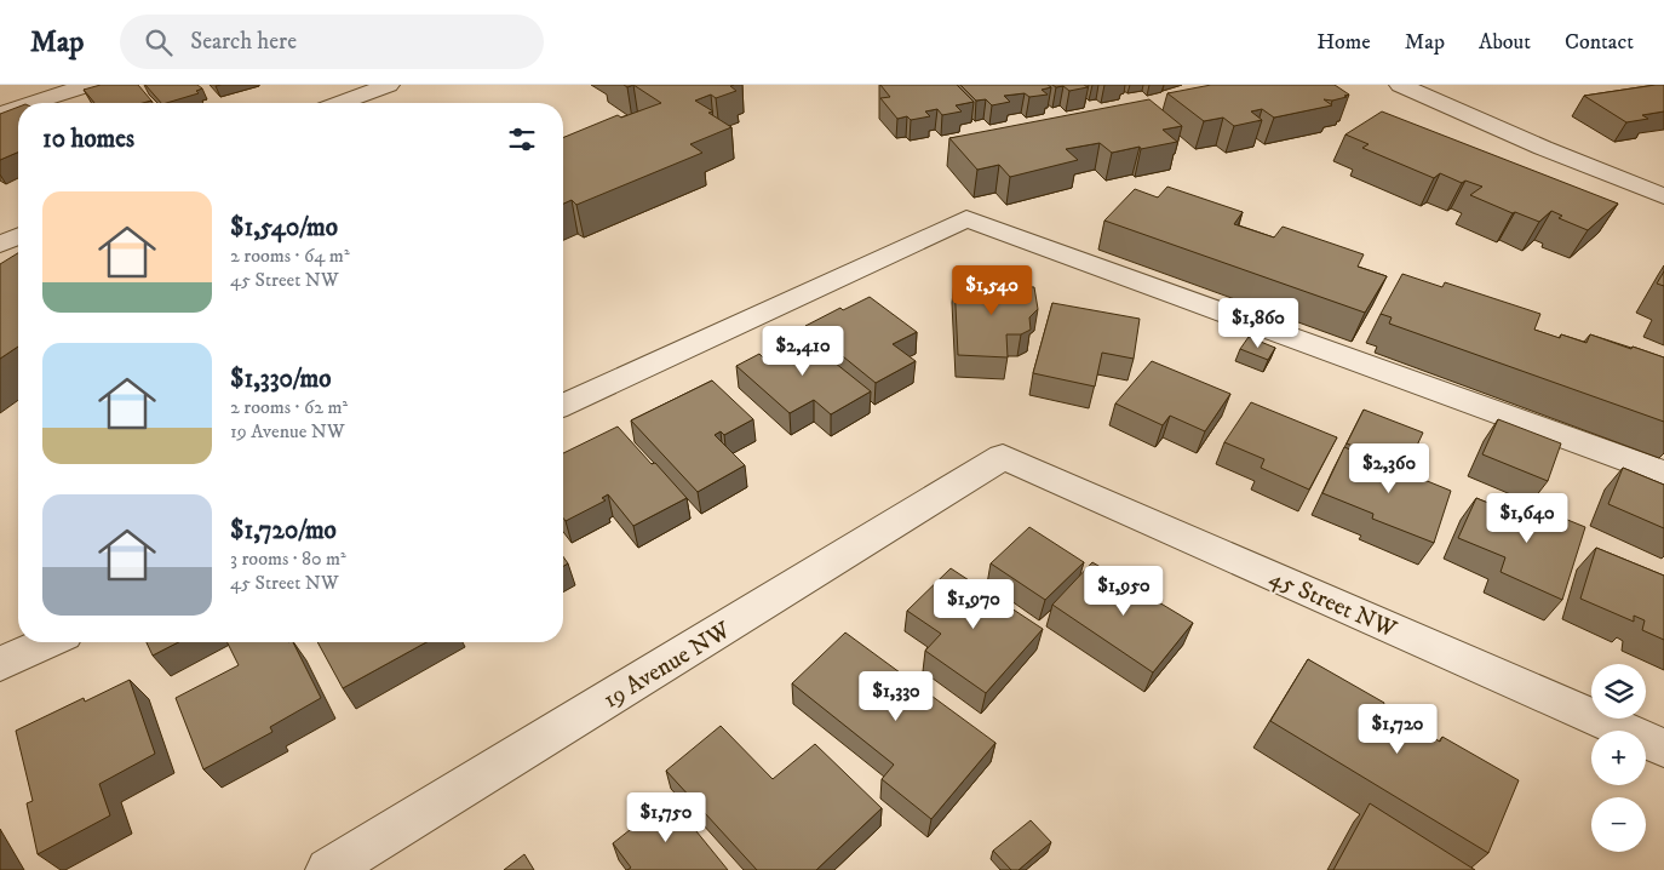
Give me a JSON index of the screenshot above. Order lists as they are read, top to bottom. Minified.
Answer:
{"streets":{"street":["45 Street NW","19 Avenue NW"]},"crossings":[["45 Street NW","19 Avenue NW"]],"page":{"header":"Map","search":"Search here","nav":["Home","Map","About","Contact"],"heading":"10 homes","list":[{"name":"$1,540/mo","note":"2 rooms · 64 m² · 45 Street NW"},{"name":"$1,330/mo","note":"2 rooms · 62 m² · 19 Avenue NW"},{"name":"$1,720/mo","note":"3 rooms · 80 m² · 45 Street NW"}],"price":["$1,540","$1,860","$2,410","$2,360","$1,640","$1,950","$1,970","$1,330","$1,720","$1,750"],"map_buttons":["+","−"]}}
